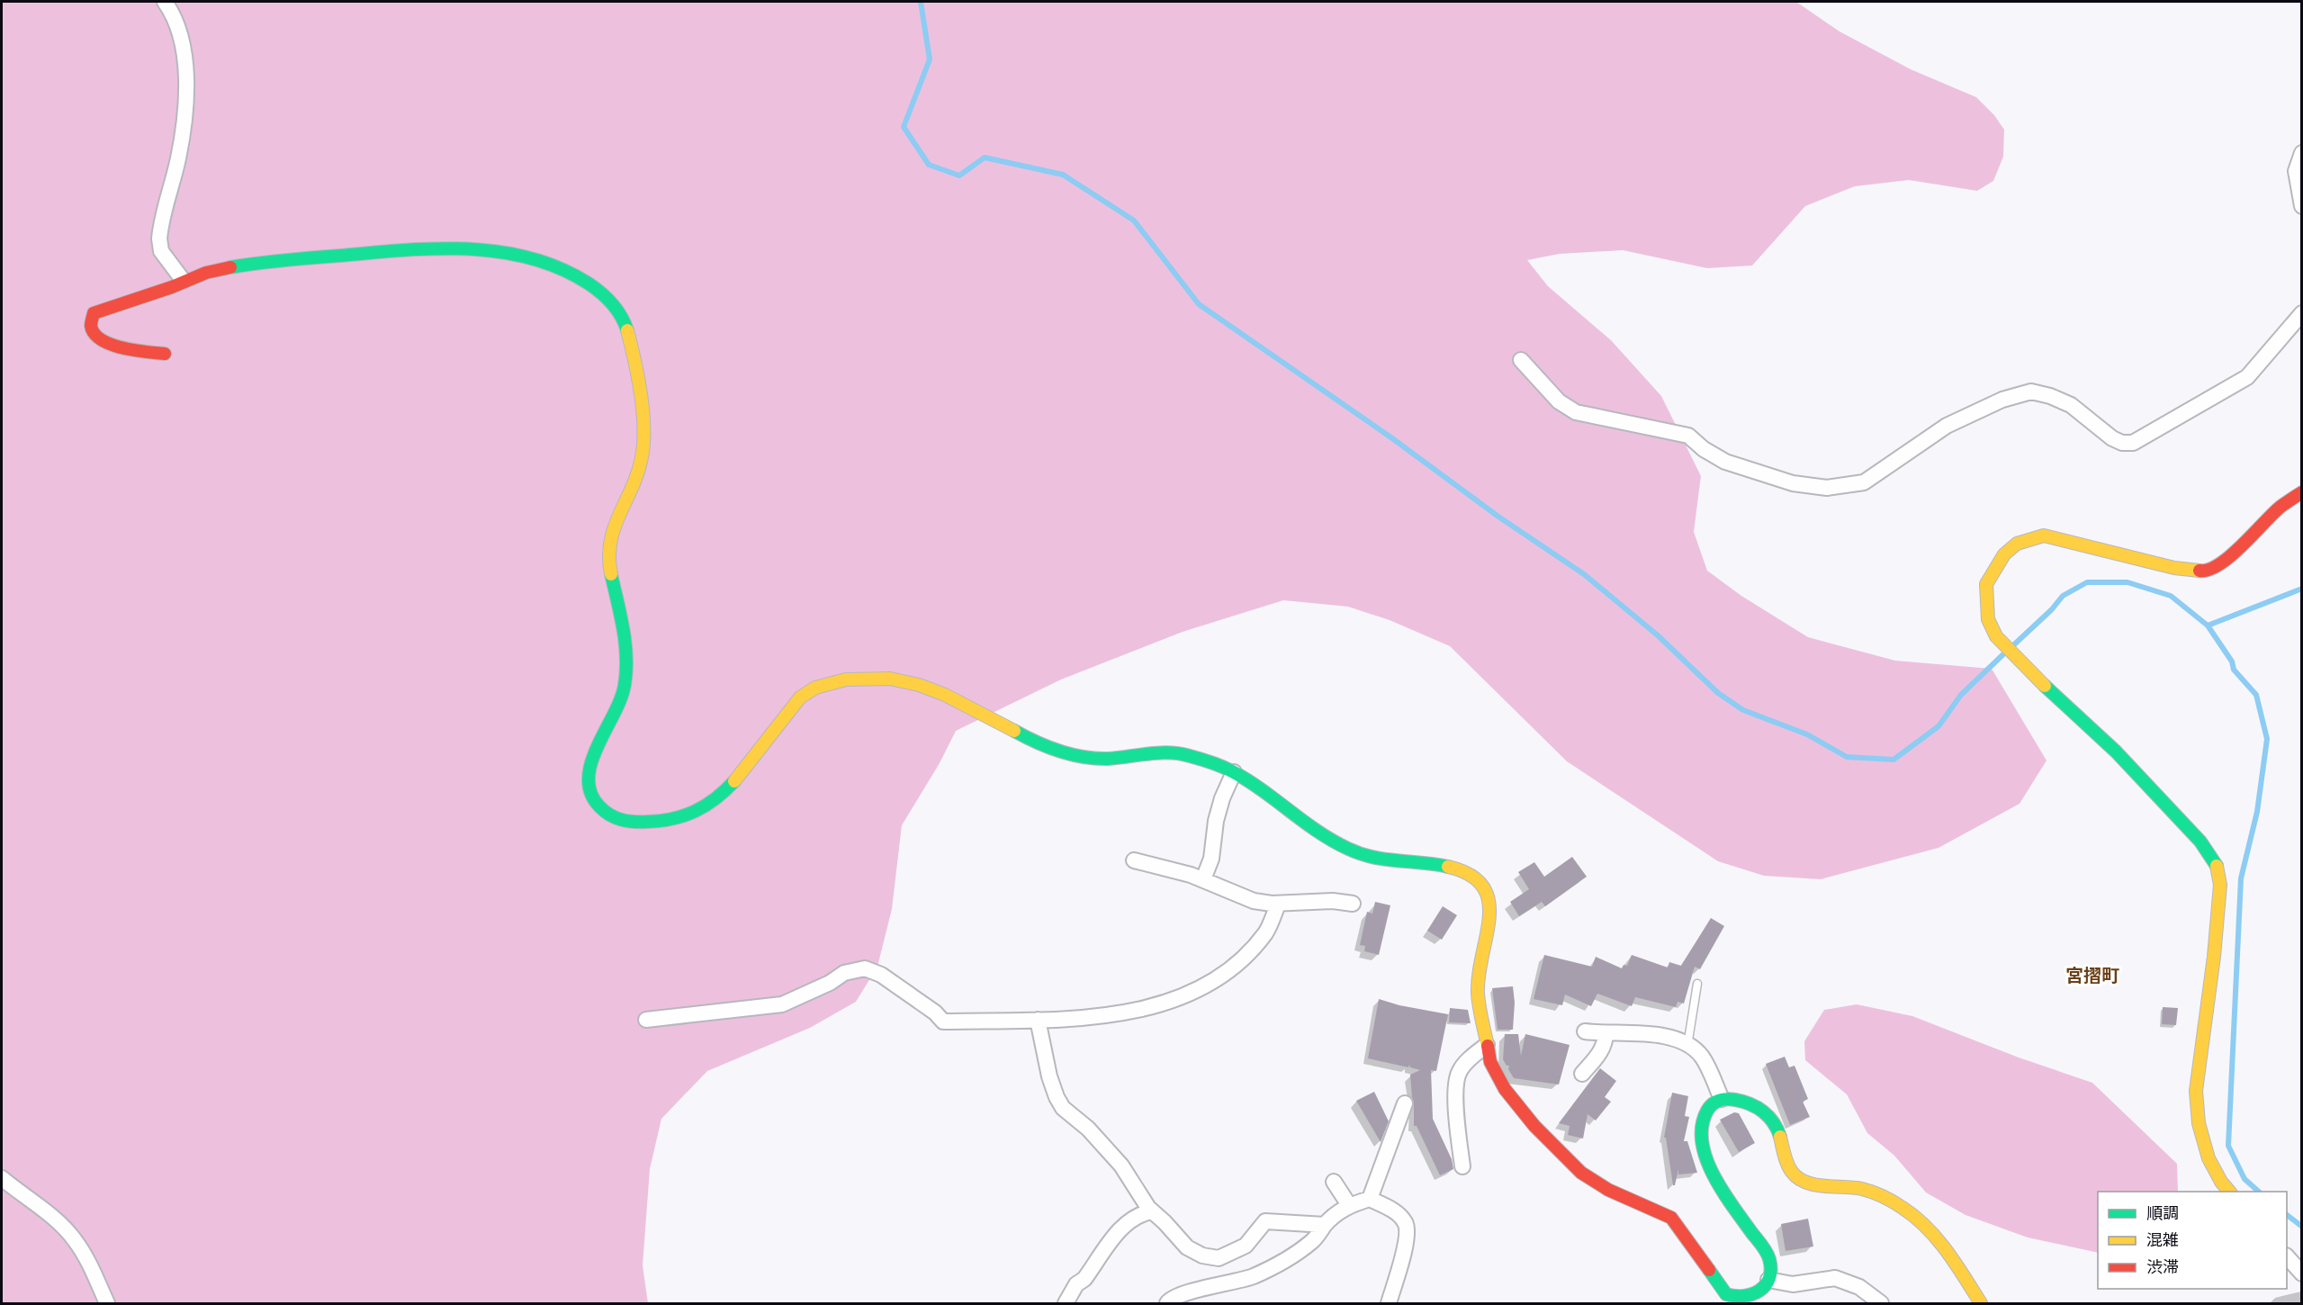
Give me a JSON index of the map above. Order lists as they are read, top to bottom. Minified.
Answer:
{"districts":["宮摺町"],"legend":["順調","混雑","渋滞"]}
